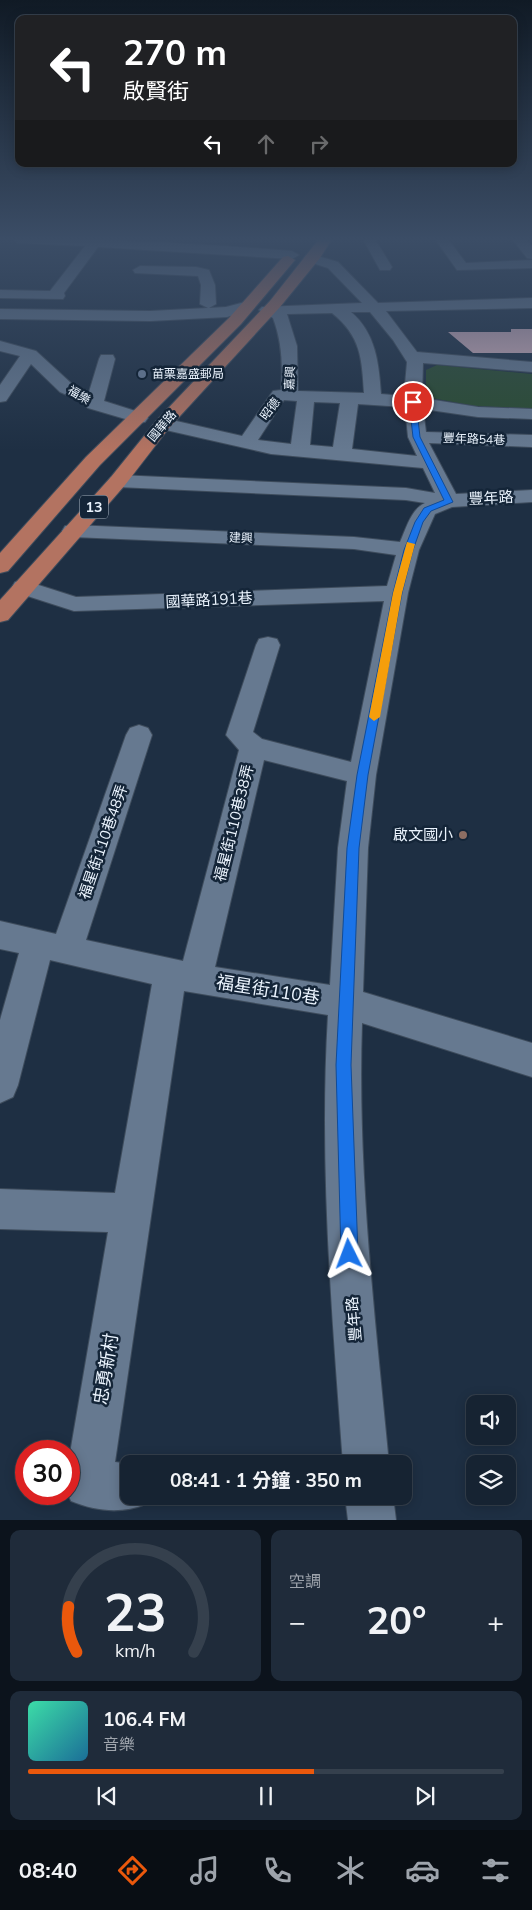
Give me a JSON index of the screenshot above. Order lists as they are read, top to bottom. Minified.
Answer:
{"streets":{"main road":["國華路","13"],"street":["嘉興","福樂","昭德","豐年路54巷","豐年路","建興","國華路191巷","福星街110巷38弄","福星街110巷48弄","福星街110巷","忠勇新村"]},"crossings":[["嘉興","昭德"],["嘉興","國華路"],["福樂","國華路"],["國華路","建興"],["國華路","國華路191巷"],["豐年路","建興"],["豐年路","國華路191巷"],["豐年路","福星街110巷"],["福星街110巷38弄","福星街110巷"],["福星街110巷38弄","忠勇新村"],["福星街110巷48弄","福星街110巷"],["福星街110巷","忠勇新村"]],"places":["苗栗嘉盛郵局","啟文國小"],"page":{"turn":["270 m","啟賢街"],"limit":"30","trip":"08:41 · 1 分鐘 · 350 m","tile":"空調","heat":["−","20°","+"],"song":["106.4 FM","音樂"],"tabs":"08:40","gauge":["23","km/h"]}}
